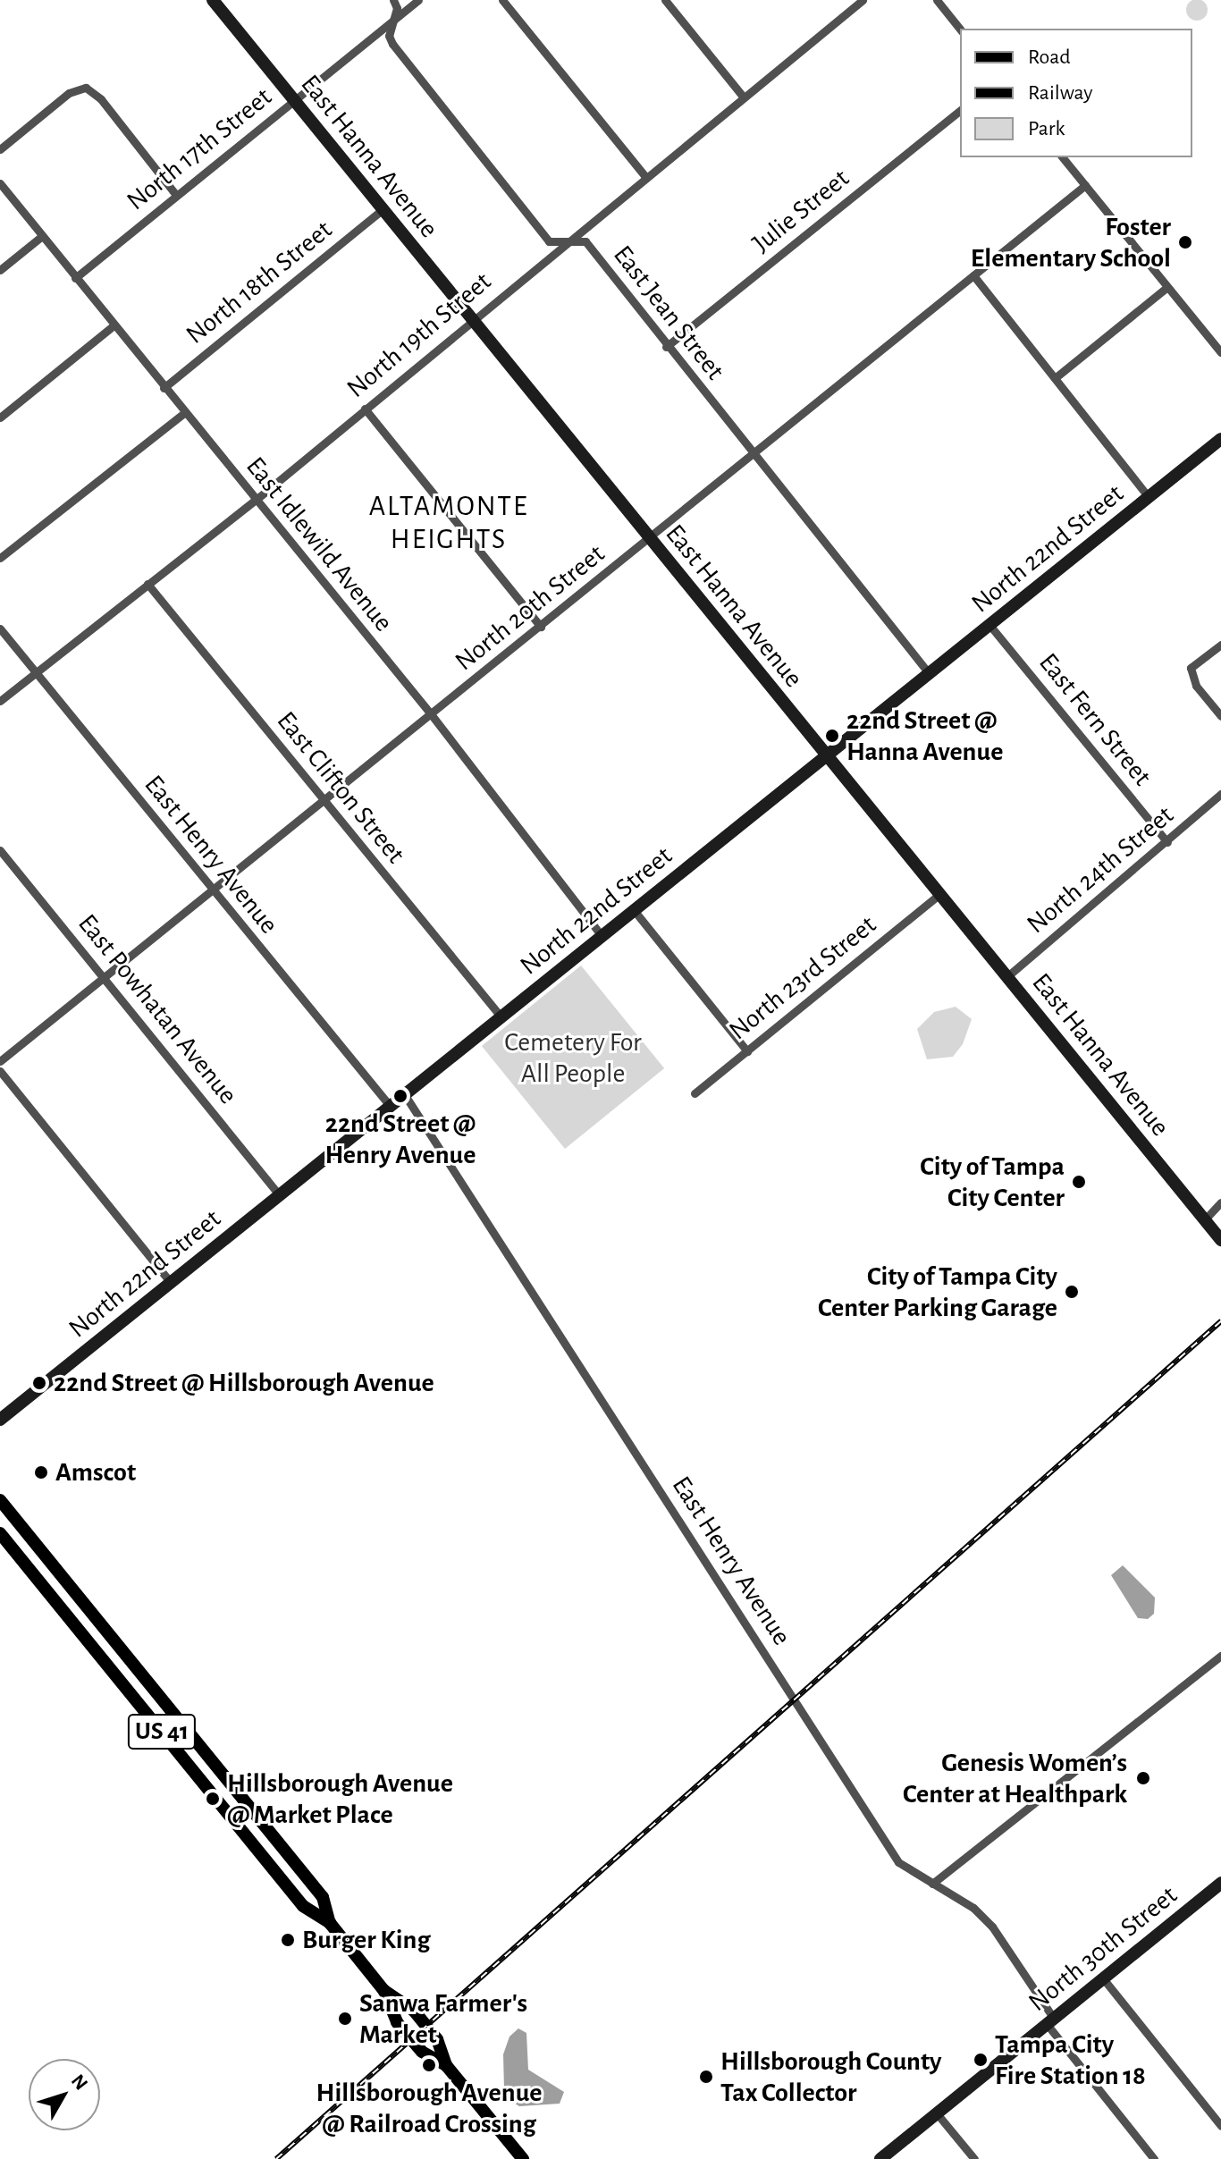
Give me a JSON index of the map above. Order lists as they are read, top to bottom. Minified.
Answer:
{"streets":{"main road":["US 41"],"street":["North 17th Street","East Hanna Avenue","Julie Street","North 18th Street","East Jean Street","North 19th Street","East Idlewild Avenue","North 22nd Street","North 20th Street","East Fern Street","East Clifton Street","East Henry Avenue","North 24th Street","North 23rd Street","East Powhatan Avenue","North 30th Street"]},"crossings":[["North 17th Street","East Hanna Avenue"],["North 17th Street","East Jean Street"],["North 17th Street","East Idlewild Avenue"],["East Hanna Avenue","North 18th Street"],["East Hanna Avenue","North 19th Street"],["East Hanna Avenue","North 22nd Street"],["East Hanna Avenue","North 20th Street"],["East Hanna Avenue","North 24th Street"],["East Hanna Avenue","North 23rd Street"],["Julie Street","East Jean Street"],["North 18th Street","East Idlewild Avenue"],["East Jean Street","North 19th Street"],["East Jean Street","North 22nd Street"],["East Jean Street","North 20th Street"],["North 19th Street","East Idlewild Avenue"],["North 19th Street","East Clifton Street"],["North 19th Street","East Henry Avenue"],["East Idlewild Avenue","North 22nd Street"],["East Idlewild Avenue","North 20th Street"],["North 22nd Street","East Fern Street"],["North 22nd Street","East Clifton Street"],["North 22nd Street","East Henry Avenue"],["North 22nd Street","East Powhatan Avenue"],["North 20th Street","East Clifton Street"],["North 20th Street","East Henry Avenue"],["North 20th Street","East Powhatan Avenue"],["East Fern Street","North 24th Street"],["East Henry Avenue","North 30th Street"]],"districts":["ALTAMONTE HEIGHTS"],"parks":["Cemetery For All People"],"places":["Foster Elementary School","22nd Street @ Hanna Avenue","22nd Street @ Henry Avenue","City of Tampa City Center","City of Tampa City Center Parking Garage","22nd Street @ Hillsborough Avenue","Amscot","Genesis Women’s Center at Healthpark","Hillsborough Avenue @ Market Place","Burger King","Sanwa Farmer's Market","Tampa City Fire Station 18","Hillsborough Avenue @ Railroad Crossing","Hillsborough County Tax Collector"],"legend":["Road","Railway","Park"],"north":"top right"}
